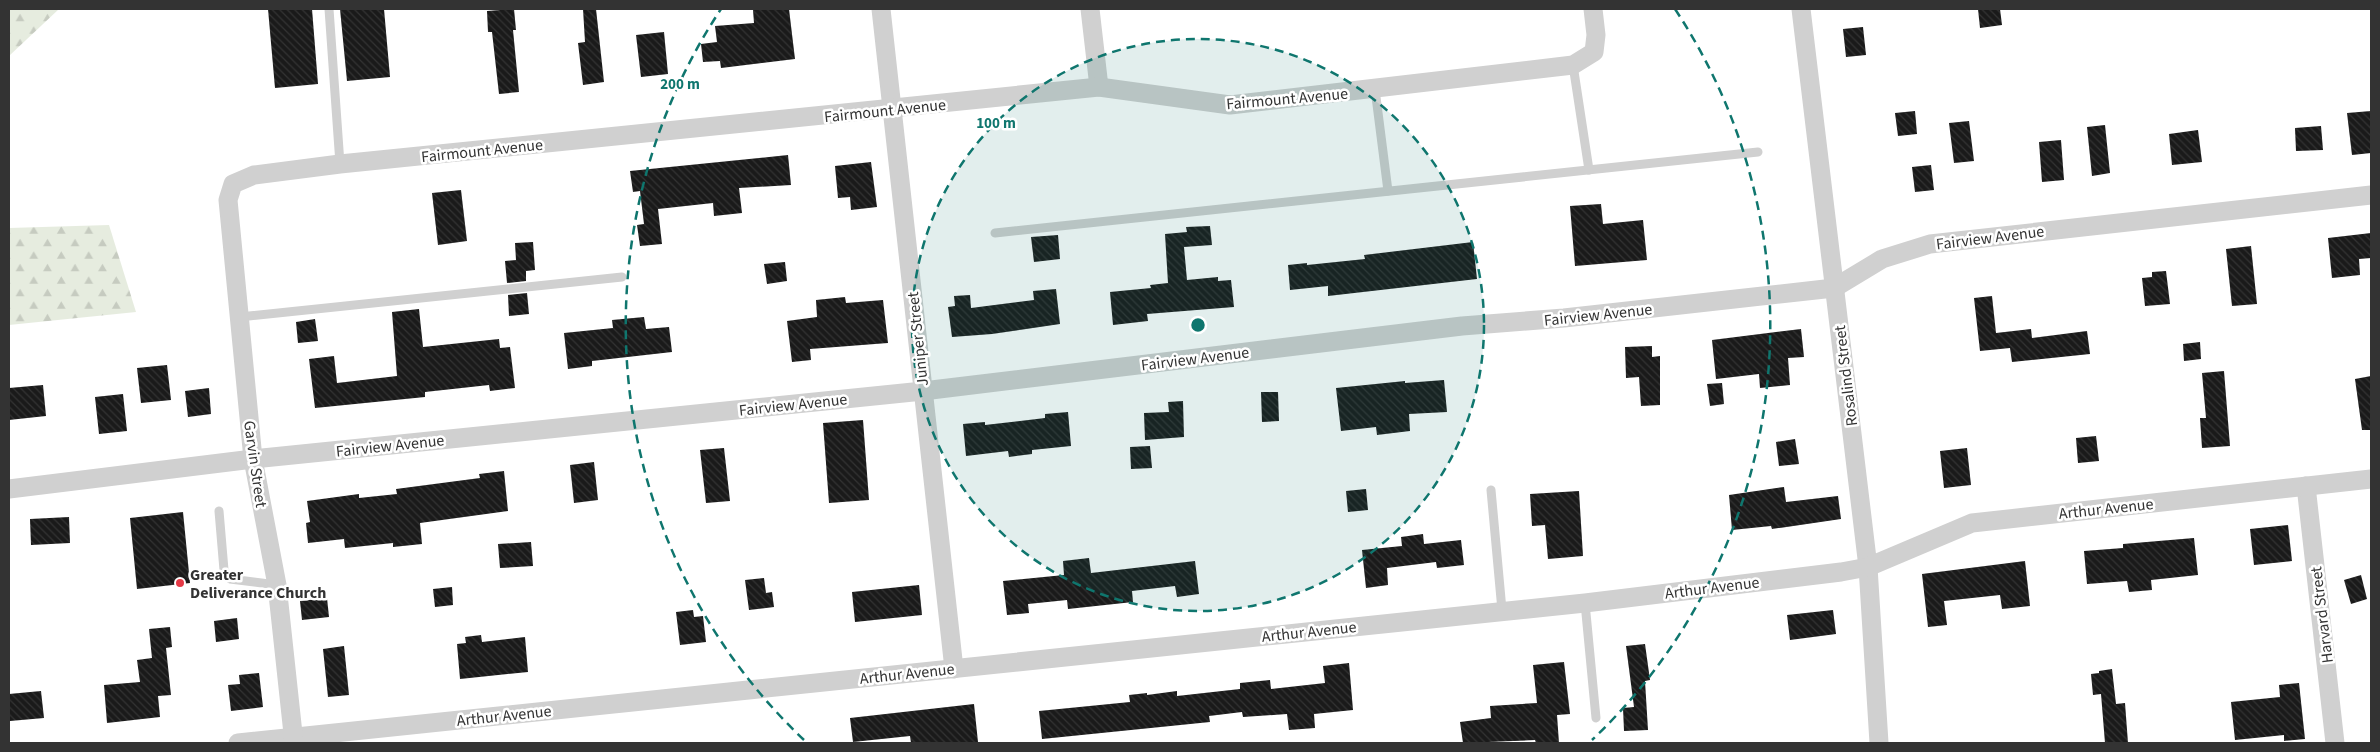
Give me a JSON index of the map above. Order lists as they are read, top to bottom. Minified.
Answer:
{"streets":{"street":["Fairmount Avenue","Fairview Avenue","Juniper Street","Rosalind Street","Garvin Street","Arthur Avenue","Harvard Street"]},"crossings":[["Fairmount Avenue","Juniper Street"],["Fairmount Avenue","Garvin Street"],["Fairview Avenue","Juniper Street"],["Fairview Avenue","Rosalind Street"],["Fairview Avenue","Garvin Street"],["Juniper Street","Arthur Avenue"],["Rosalind Street","Arthur Avenue"],["Garvin Street","Arthur Avenue"],["Arthur Avenue","Harvard Street"]],"places":["Greater Deliverance Church"],"rings":["200 m","100 m"]}
